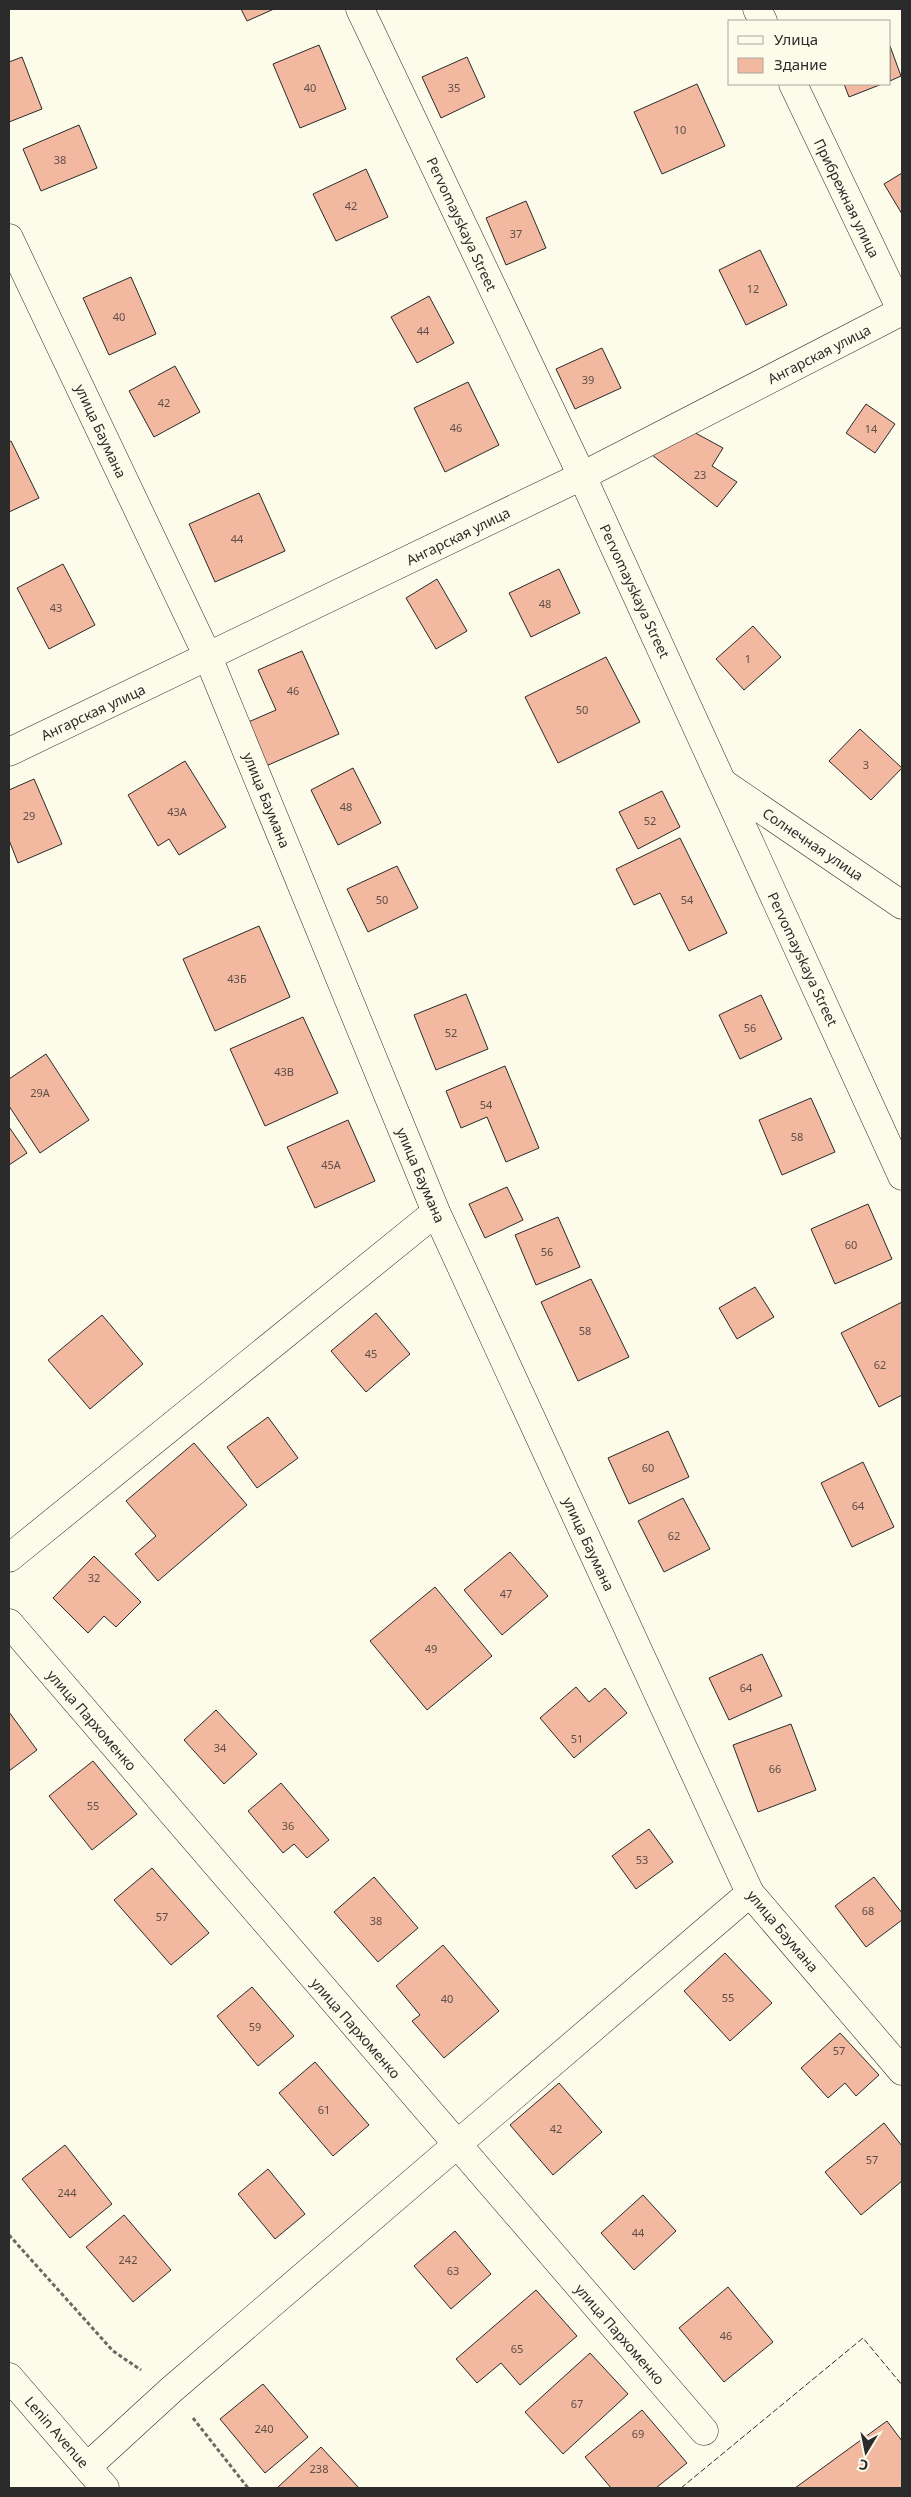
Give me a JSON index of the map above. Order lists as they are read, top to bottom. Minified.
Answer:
{"streets":{"street":["Прибрежная улица","Pervomayskaya Street","Ангарская улица","улица Баумана","Солнечная улица","улица Пархоменко","Lenin Avenue"]},"crossings":[["Прибрежная улица","Ангарская улица"],["Pervomayskaya Street","Ангарская улица"],["Pervomayskaya Street","Солнечная улица"],["Ангарская улица","улица Баумана"]],"house_numbers":["40","35","10","38","42","37","12","40","44","39","42","46","14","23","44","48","43","1","46","50","3","48","43А","29","52","50","54","43Б","56","52","43В","29А","54","58","45А","60","56","58","45","62","60","64","62","32","47","49","64","51","34","66","55","36","53","68","57","38","55","40","59","57","61","42","57","244","44","242","63","46","65","67","240","69","238"],"legend":["Улица","Здание"],"north":"bottom"}
